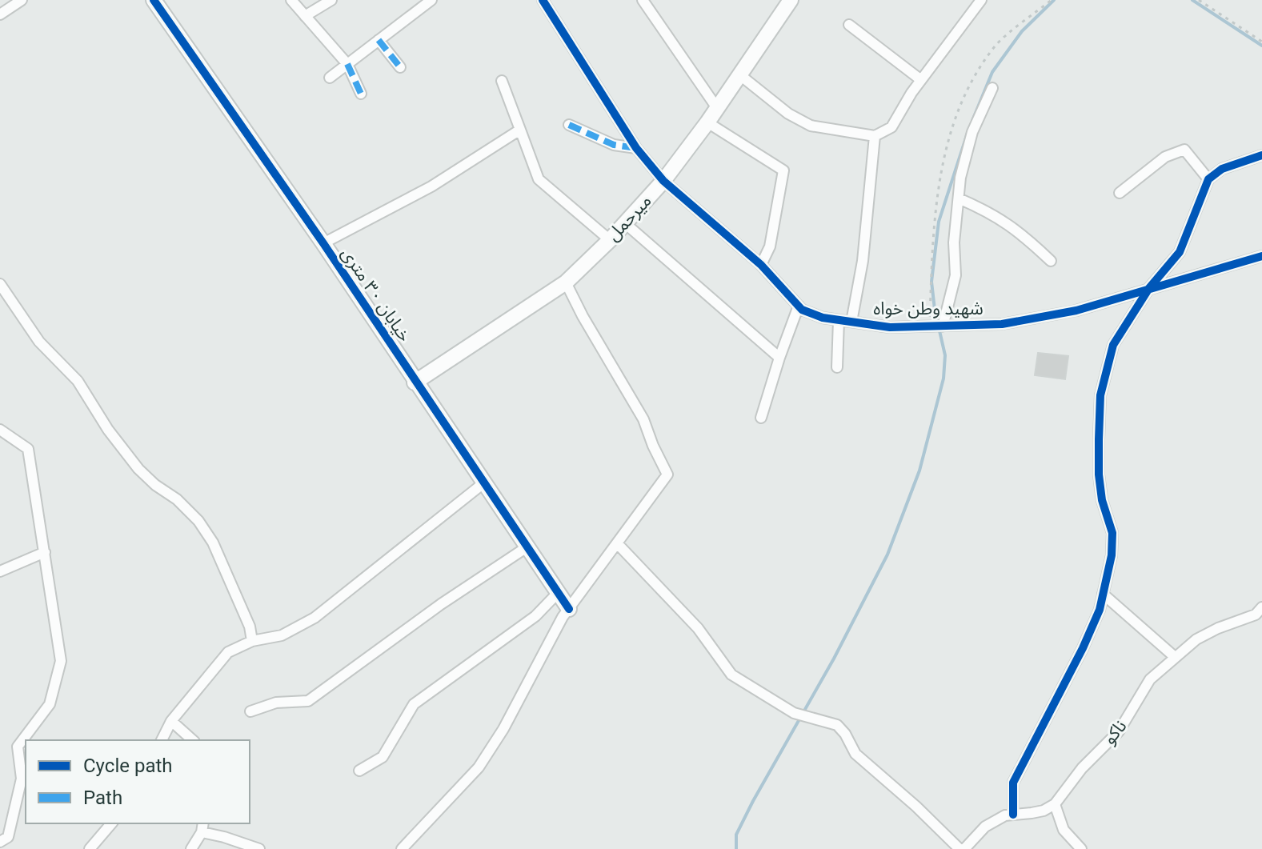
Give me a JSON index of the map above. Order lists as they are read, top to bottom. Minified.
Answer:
{"streets":{"street":["میرحمل","خیابان ۳۰ متری","شهید وطن خواه","ناکو"]},"crossings":[["میرحمل","خیابان ۳۰ متری"],["میرحمل","شهید وطن خواه"]],"legend":["Cycle path","Path"]}
